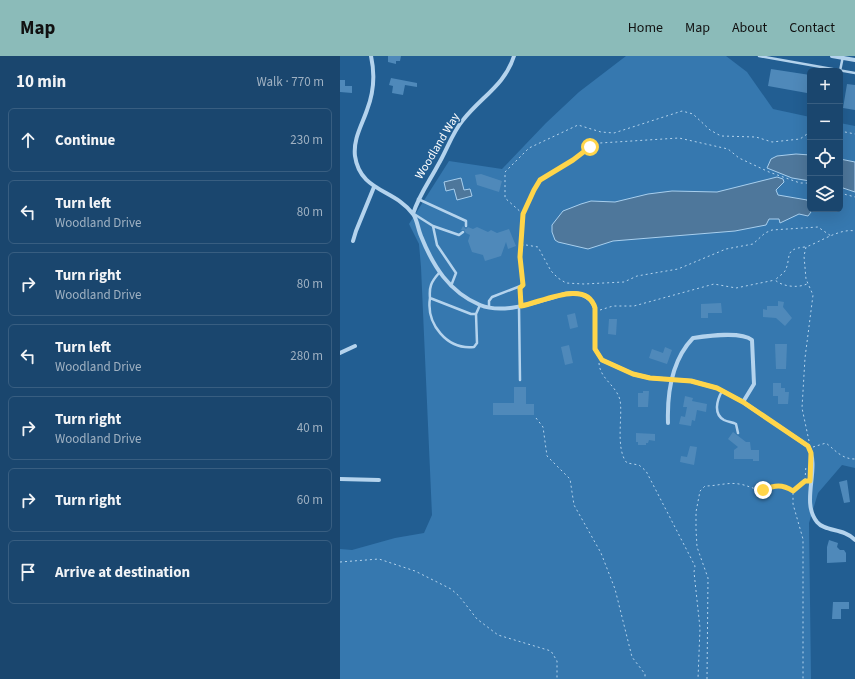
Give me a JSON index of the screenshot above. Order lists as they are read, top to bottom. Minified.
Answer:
{"streets":{"street":["Woodland Way"]},"page":{"header":"Map","nav":["Home","Map","About","Contact"],"heading":["10 min","Walk · 770 m"],"map_buttons":["+","−"],"list":[["Continue","230 m"],["Turn left","Woodland Drive","80 m"],["Turn right","Woodland Drive","80 m"],["Turn left","Woodland Drive","280 m"],["Turn right","Woodland Drive","40 m"],["Turn right","60 m"],"Arrive at destination"]}}
